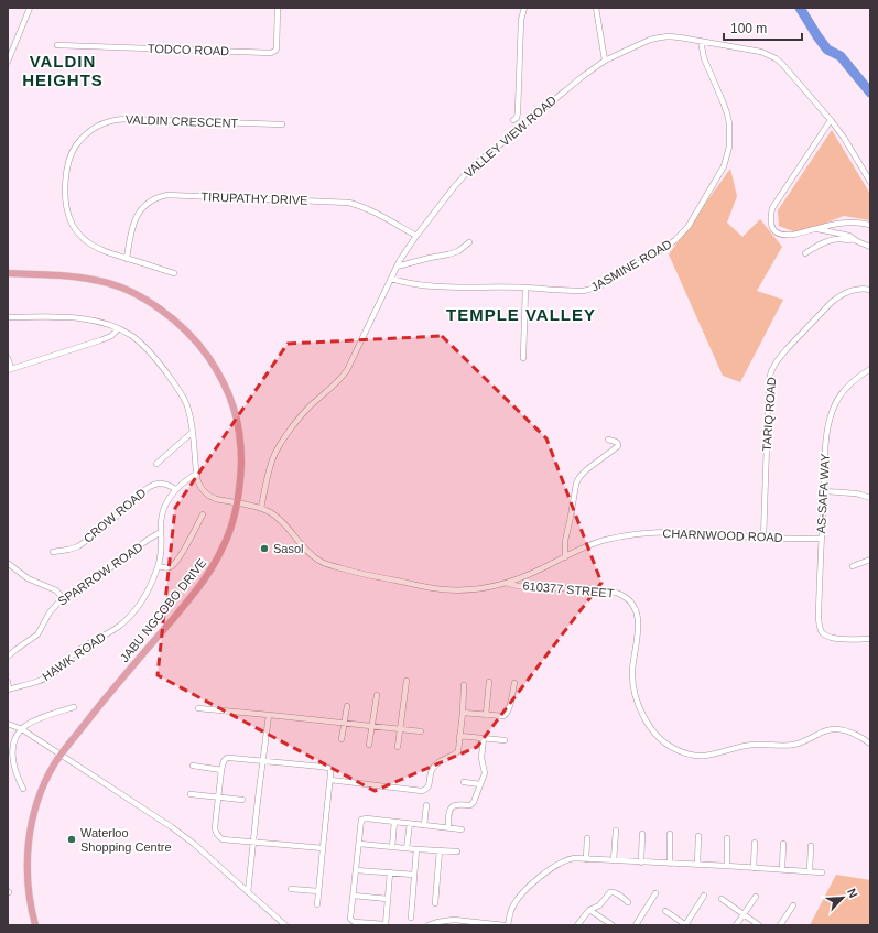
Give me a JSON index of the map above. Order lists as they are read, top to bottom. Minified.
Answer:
{"streets":{"main road":["JABU NGCOBO DRIVE"],"street":["TODCO ROAD","VALDIN CRESCENT","VALLEY VIEW ROAD","TIRUPATHY DRIVE","JASMINE ROAD","TARIQ ROAD","AS-SAFA WAY","CROW ROAD","CHARNWOOD ROAD","SPARROW ROAD","610377 STREET","HAWK ROAD"]},"crossings":[["VALDIN CRESCENT","TIRUPATHY DRIVE"],["VALLEY VIEW ROAD","TIRUPATHY DRIVE"],["VALLEY VIEW ROAD","JASMINE ROAD"],["VALLEY VIEW ROAD","CHARNWOOD ROAD"],["TARIQ ROAD","CHARNWOOD ROAD"],["AS-SAFA WAY","CHARNWOOD ROAD"],["CROW ROAD","HAWK ROAD"],["CHARNWOOD ROAD","610377 STREET"],["CHARNWOOD ROAD","JABU NGCOBO DRIVE"],["CHARNWOOD ROAD","HAWK ROAD"],["SPARROW ROAD","HAWK ROAD"]],"districts":["VALDIN HEIGHTS","TEMPLE VALLEY"],"places":["Sasol","Waterloo Shopping Centre"],"scale_bar":"100 m","north":"top right"}
